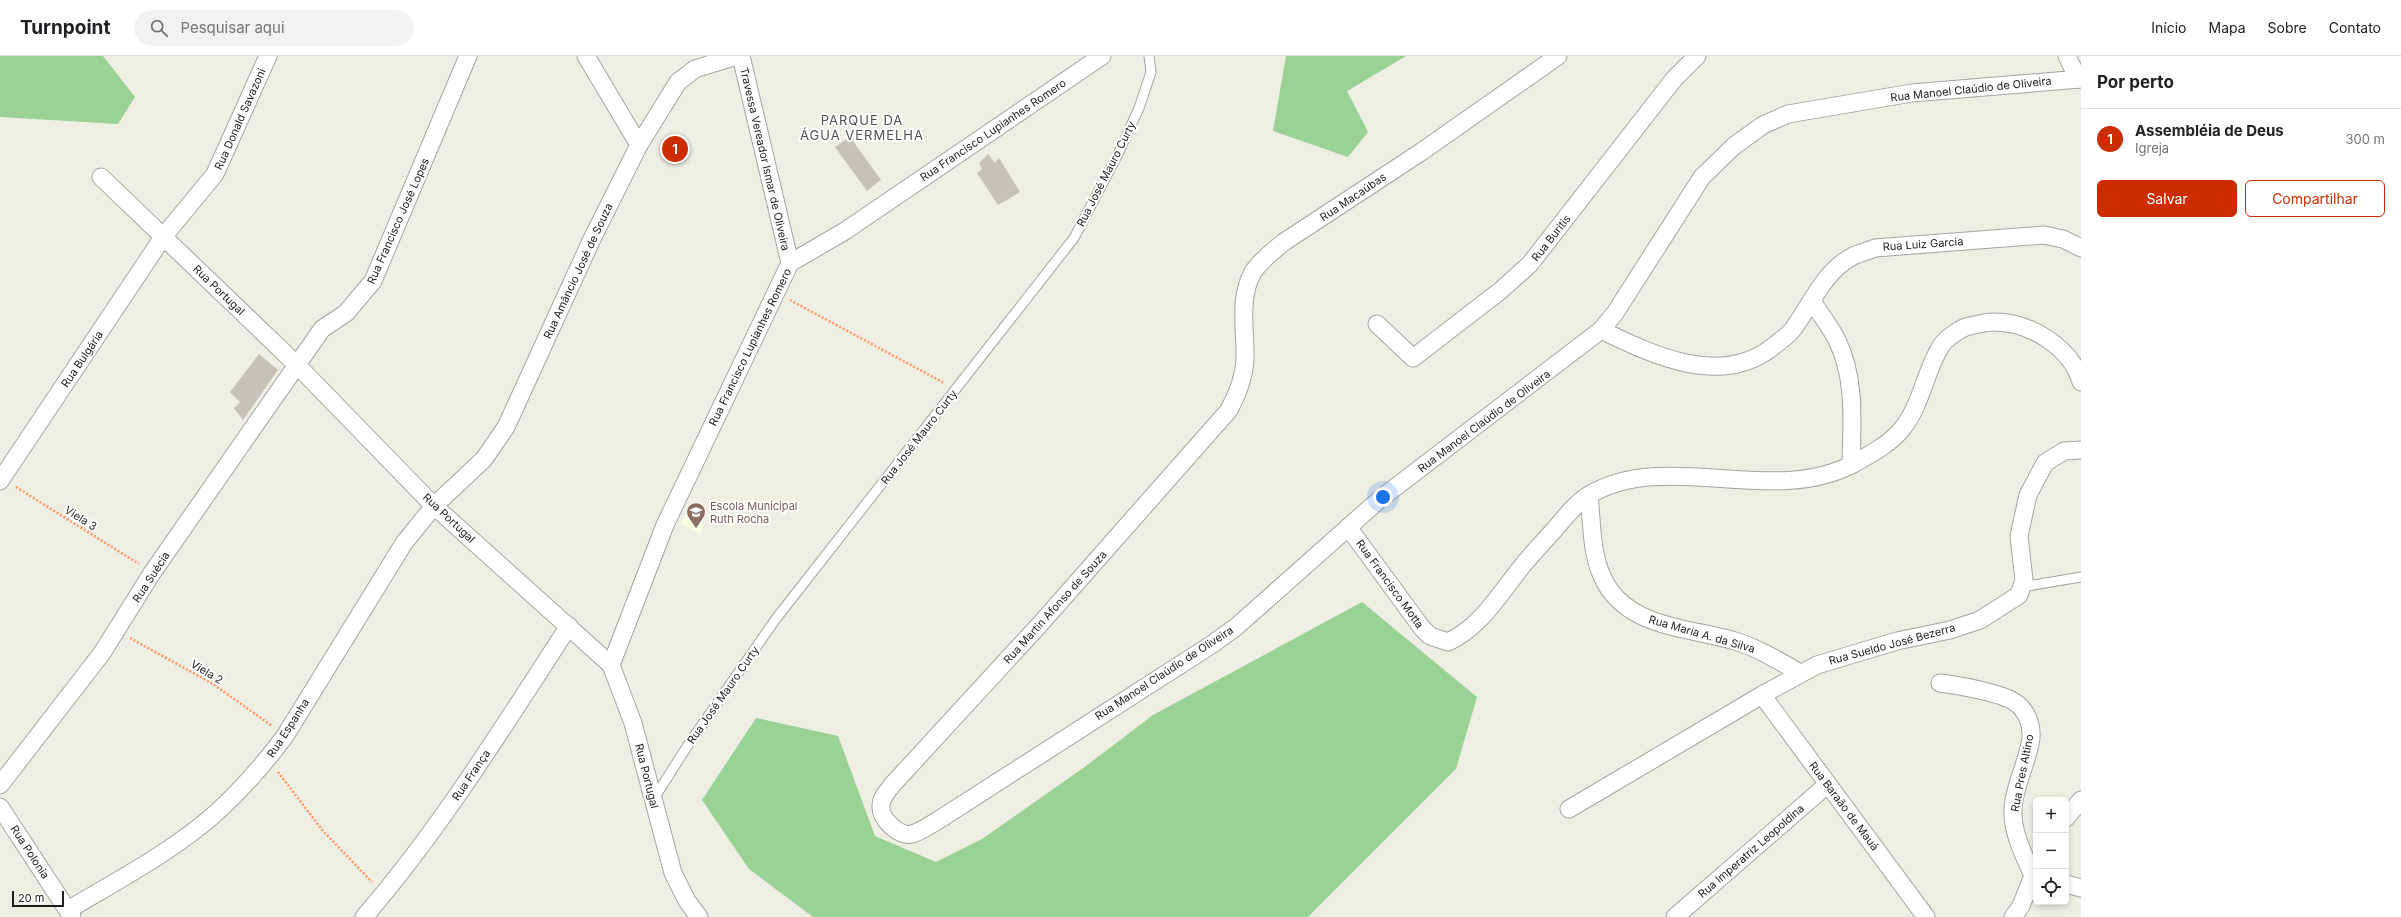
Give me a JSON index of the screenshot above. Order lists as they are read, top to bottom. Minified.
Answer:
{"streets":{"street":["Rua Manoel Claúdio de Oliveira","Rua Donald Savazoni","Rua Francisco Lupianhes Romero","Travessa Vereador Ismar de Oliveira","Rua Macaúbas","Rua Francisco José Lopes","Rua Buritis","Rua Luiz Garcia","Rua Amâncio José de Souza","Rua Portugal","Rua Bulgária","Rua Suécia","Rua Francisco Motta","Rua Martin Afonso de Souza","Rua Maria A. da Silva","Rua Sueldo José Bezerra","Rua Espanha","Rua Pres Altino","Rua França","Rua Baraão de Mauá","Rua Imperatriz Leopoldina","Rua Polonia"],"lane":["Rua José Mauro Curty"],"path":["Viela 3","Viela 2"]},"crossings":[["Rua Manoel Claúdio de Oliveira","Rua Luiz Garcia"],["Rua Manoel Claúdio de Oliveira","Rua Francisco Motta"],["Rua Manoel Claúdio de Oliveira","Rua Martin Afonso de Souza"],["Rua Donald Savazoni","Rua Portugal"],["Rua Donald Savazoni","Rua Bulgária"],["Rua Francisco Lupianhes Romero","Travessa Vereador Ismar de Oliveira"],["Rua Francisco Lupianhes Romero","Rua Portugal"],["Rua José Mauro Curty","Rua Portugal"],["Rua Macaúbas","Rua Martin Afonso de Souza"],["Rua Francisco José Lopes","Rua Portugal"],["Rua Francisco José Lopes","Rua Suécia"],["Rua Amâncio José de Souza","Rua Portugal"],["Rua Amâncio José de Souza","Rua Espanha"],["Rua Portugal","Rua Bulgária"],["Rua Portugal","Rua Suécia"],["Rua Portugal","Rua Espanha"],["Rua Portugal","Rua França"],["Rua Bulgária","Viela 3"],["Viela 3","Rua Suécia"],["Rua Suécia","Viela 2"],["Rua Francisco Motta","Rua Maria A. da Silva"],["Rua Maria A. da Silva","Rua Sueldo José Bezerra"],["Rua Sueldo José Bezerra","Rua Baraão de Mauá"],["Viela 2","Rua Espanha"],["Rua Espanha","Rua Polonia"],["Rua Baraão de Mauá","Rua Imperatriz Leopoldina"]],"districts":["PARQUE DA ÁGUA VERMELHA"],"places":{"school or university":["Escola Municipal Ruth Rocha"]},"scale_bar":"20 m","page":{"header":"Turnpoint","search":"Pesquisar aqui","nav":["Início","Mapa","Sobre","Contato"],"heading":"Por perto","list":[{"mark":"1","name":"Assembléia de Deus","note":"Igreja","value":"300 m"}],"pins":"1","buttons":["Salvar","Compartilhar"],"map_buttons":["+","−"],"scale":"20 m"}}
